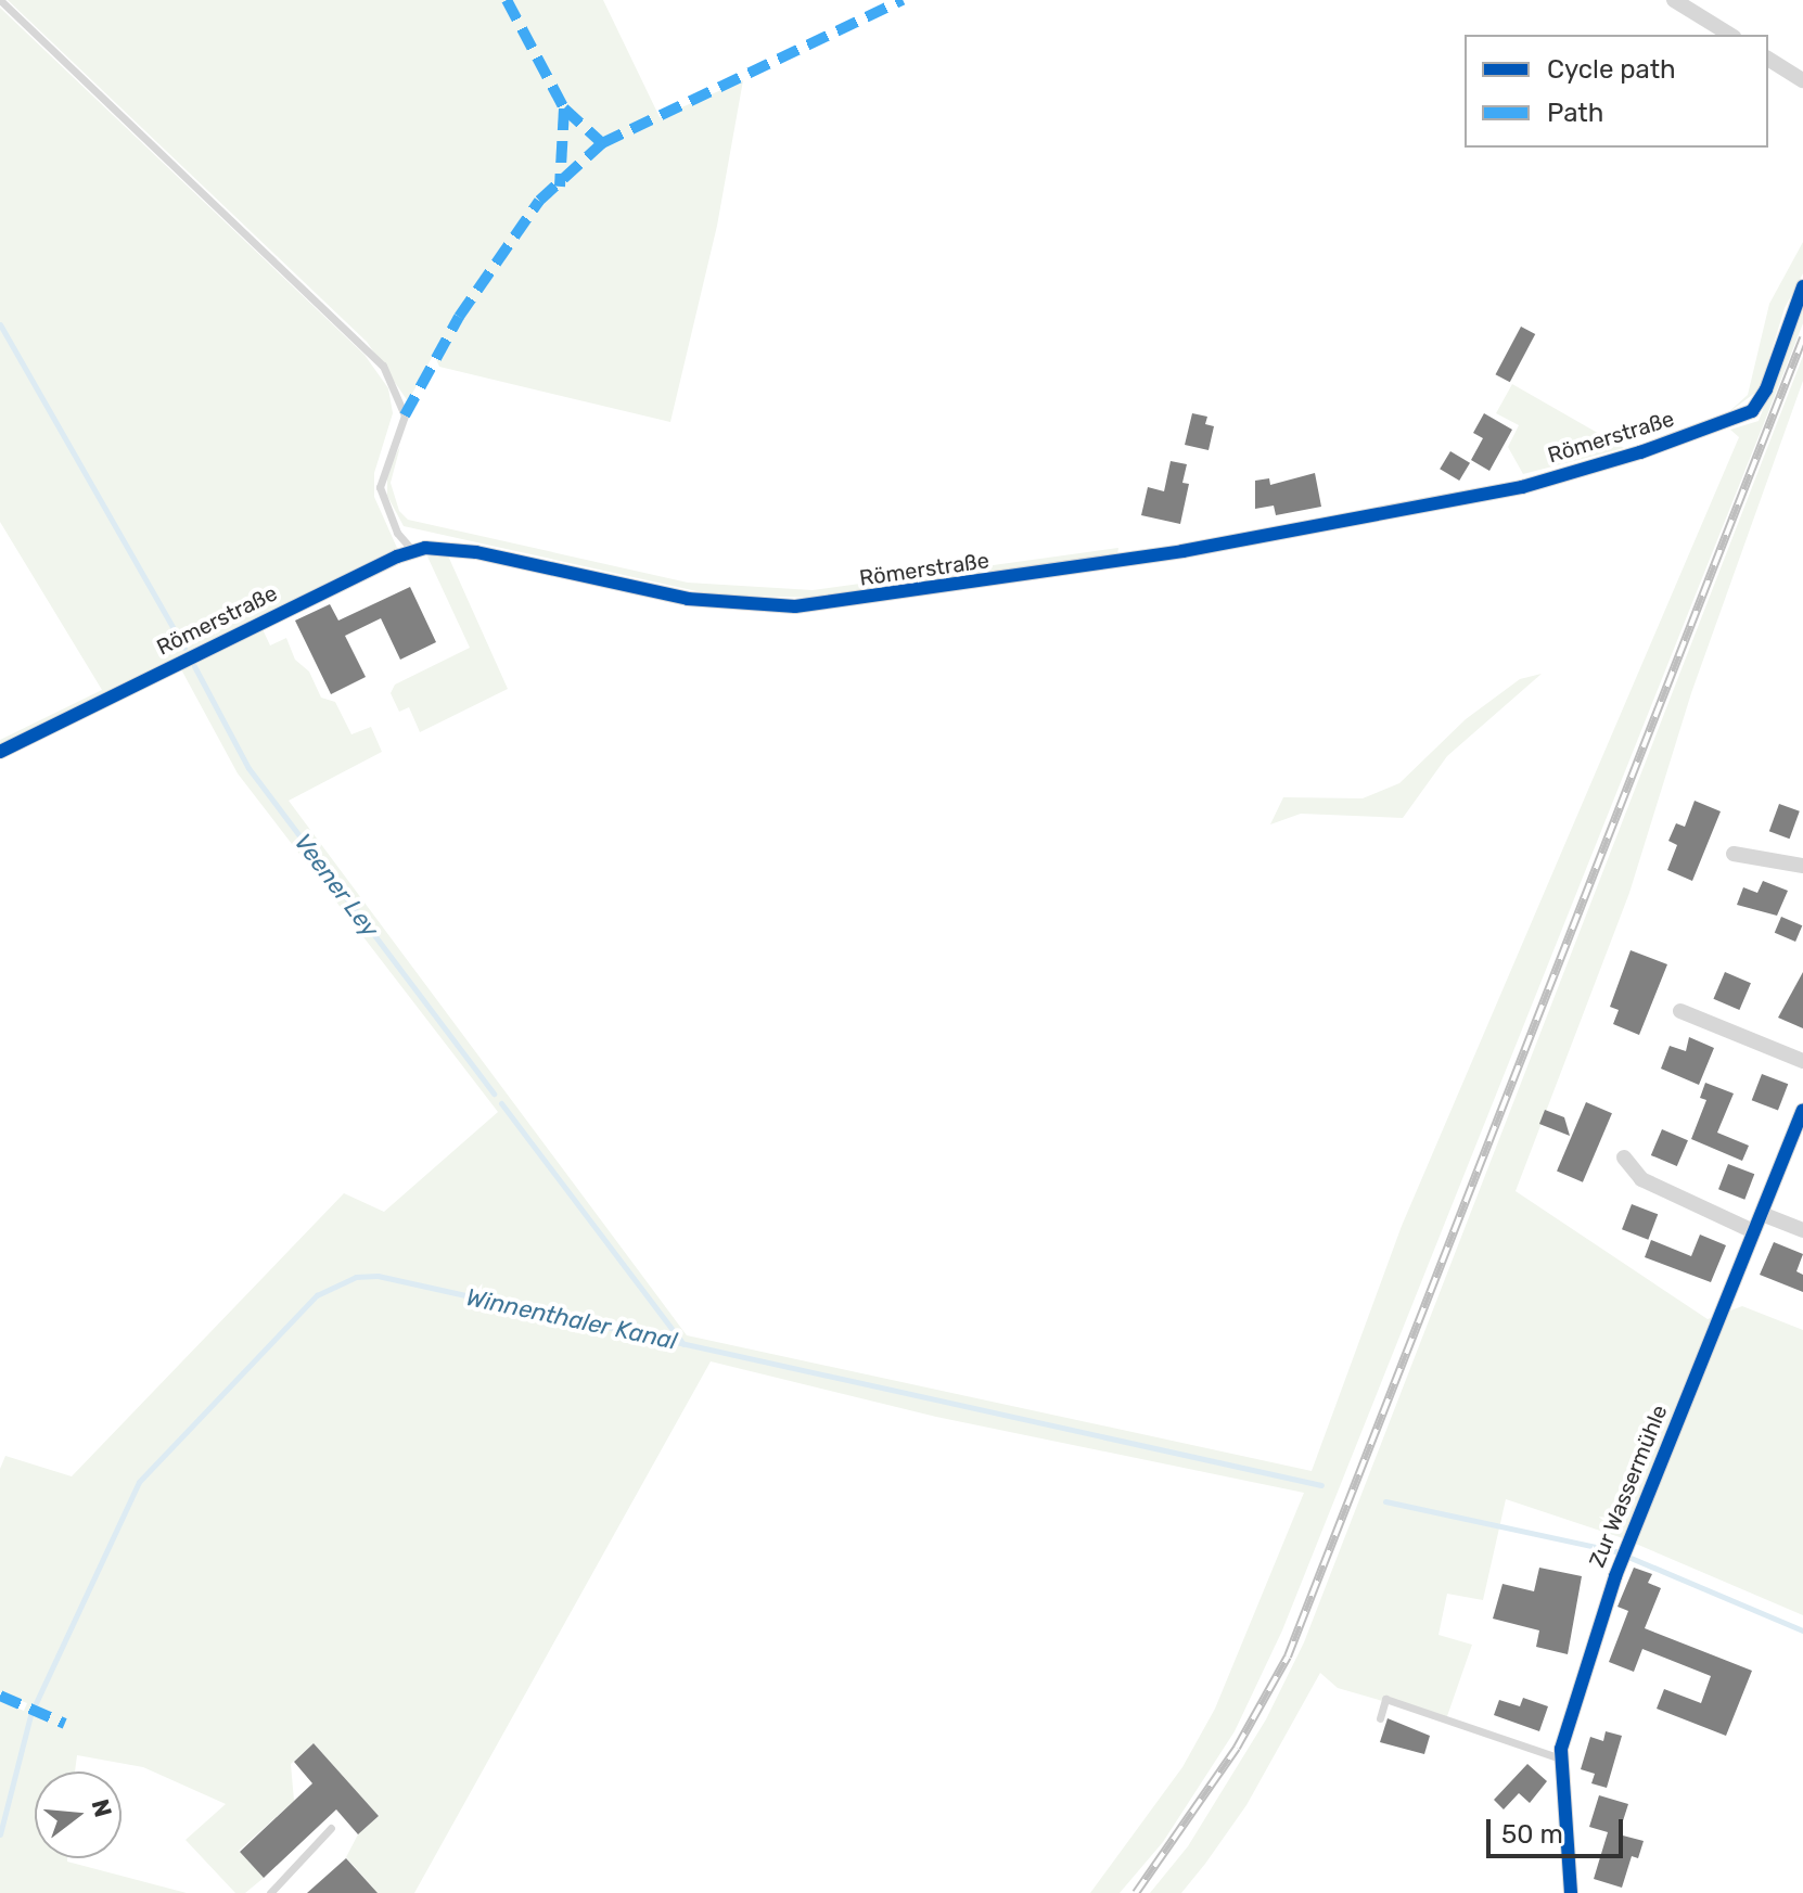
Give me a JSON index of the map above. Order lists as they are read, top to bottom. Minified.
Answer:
{"streets":{"street":["Römerstraße","Zur Wassermühle"]},"water":["Veener Ley","Winnenthaler Kanal"],"legend":["Cycle path","Path"],"scale_bar":"50 m","north":"right"}
